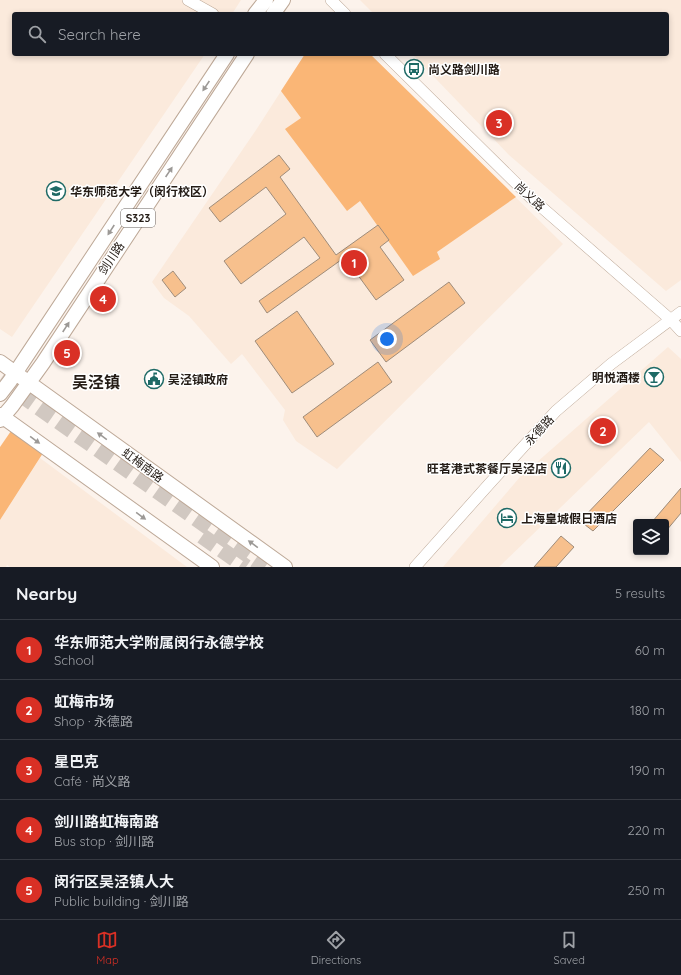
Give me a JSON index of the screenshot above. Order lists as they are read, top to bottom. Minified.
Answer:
{"streets":{"main road":["S323","剑川路","虹梅南路"],"street":["尚义路","永德路"]},"crossings":[["尚义路","永德路"],["剑川路","虹梅南路"]],"districts":["吴泾镇"],"places":{"bus stop":["尚义路剑川路"],"school or university":["华东师范大学（闵行校区）"],"bar":["明悦酒楼"],"public building":["吴泾镇政府"],"restaurant":["旺茗港式茶餐厅吴泾店"],"hotel":["上海皇城假日酒店"]},"page":{"search":"Search here","pins":["3","1","4","5","2"],"heading":["Nearby","5 results"],"list":[{"mark":"1","name":"华东师范大学附属闵行永德学校","note":"School","value":"60 m"},{"mark":"2","name":"虹梅市场","note":"Shop · 永德路","value":"180 m"},{"mark":"3","name":"星巴克","note":"Café · 尚义路","value":"190 m"},{"mark":"4","name":"剑川路虹梅南路","note":"Bus stop · 剑川路","value":"220 m"},{"mark":"5","name":"闵行区吴泾镇人大","note":"Public building · 剑川路","value":"250 m"}],"nav":["Map","Directions","Saved"]}}
